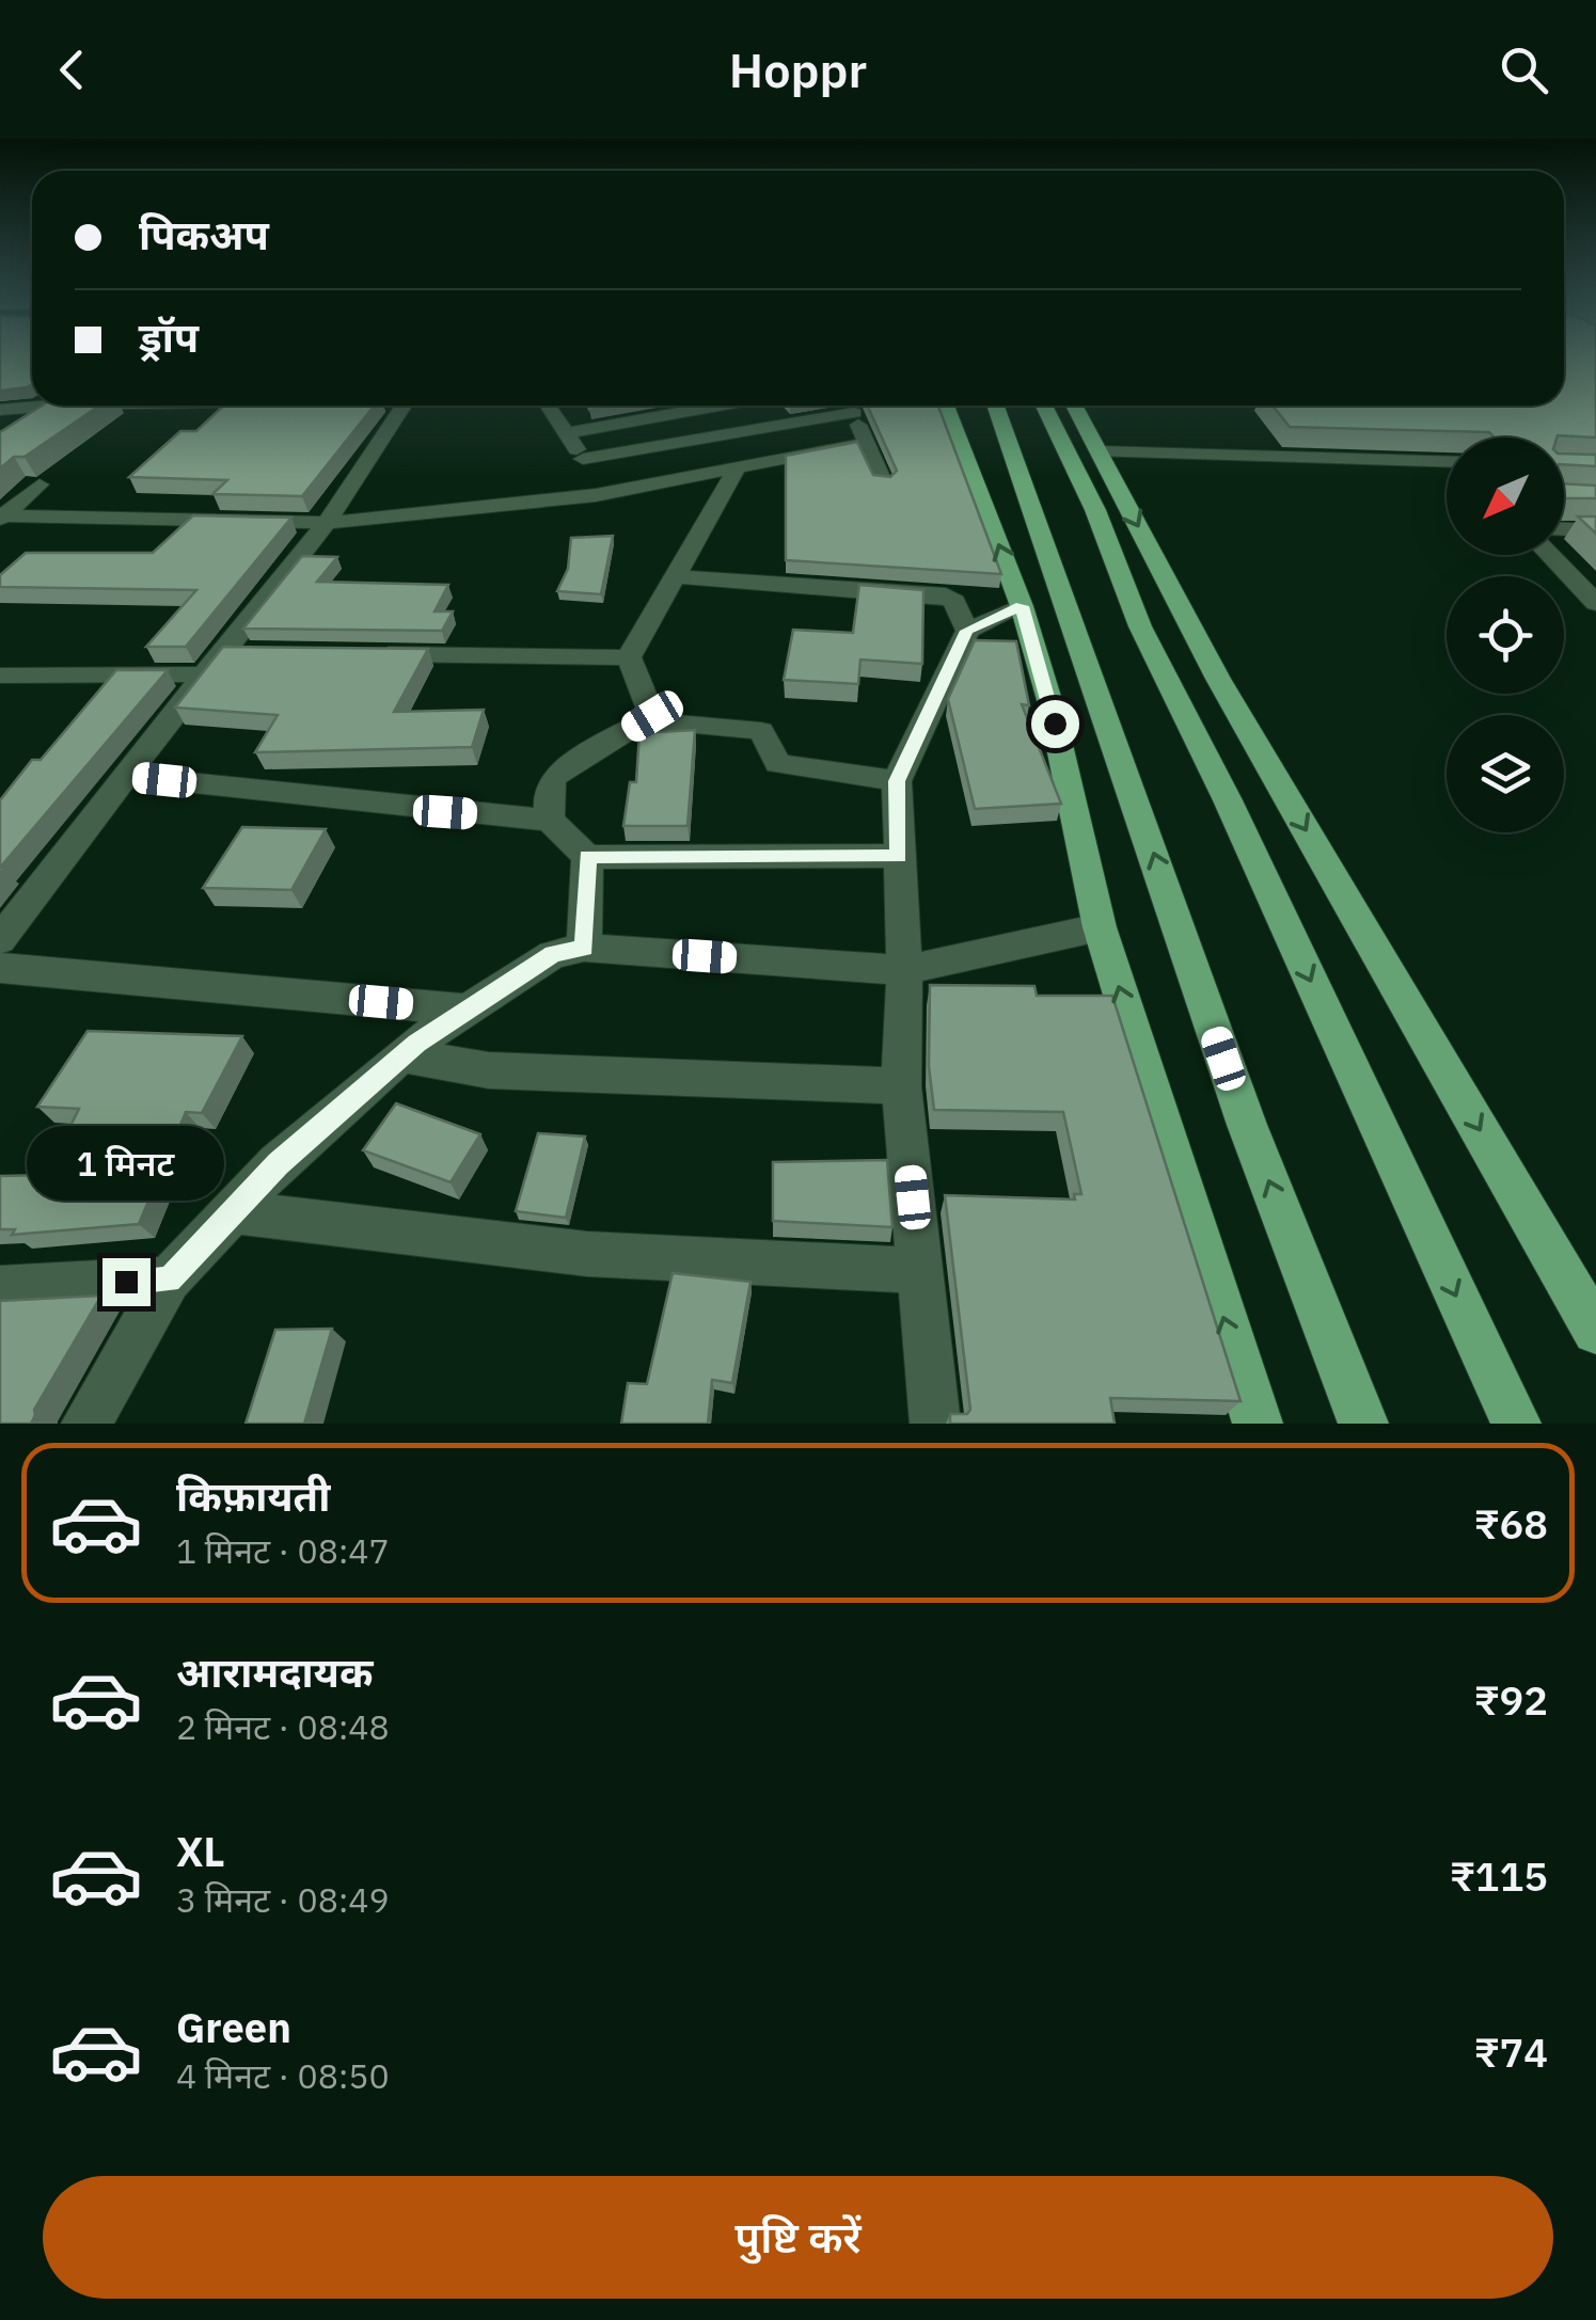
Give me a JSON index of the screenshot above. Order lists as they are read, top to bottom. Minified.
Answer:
{"north":"bottom left","page":{"header":"Hoppr","banner":["पिकअप","ड्रॉप"],"bubble":"1 मिनट","list":[{"name":"किफ़ायती","note":"1 मिनट · 08:47","value":"₹68"},{"name":"आरामदायक","note":"2 मिनट · 08:48","value":"₹92"},{"name":"XL","note":"3 मिनट · 08:49","value":"₹115"},{"name":"Green","note":"4 मिनट · 08:50","value":"₹74"}],"buttons":"पुष्टि करें"}}
